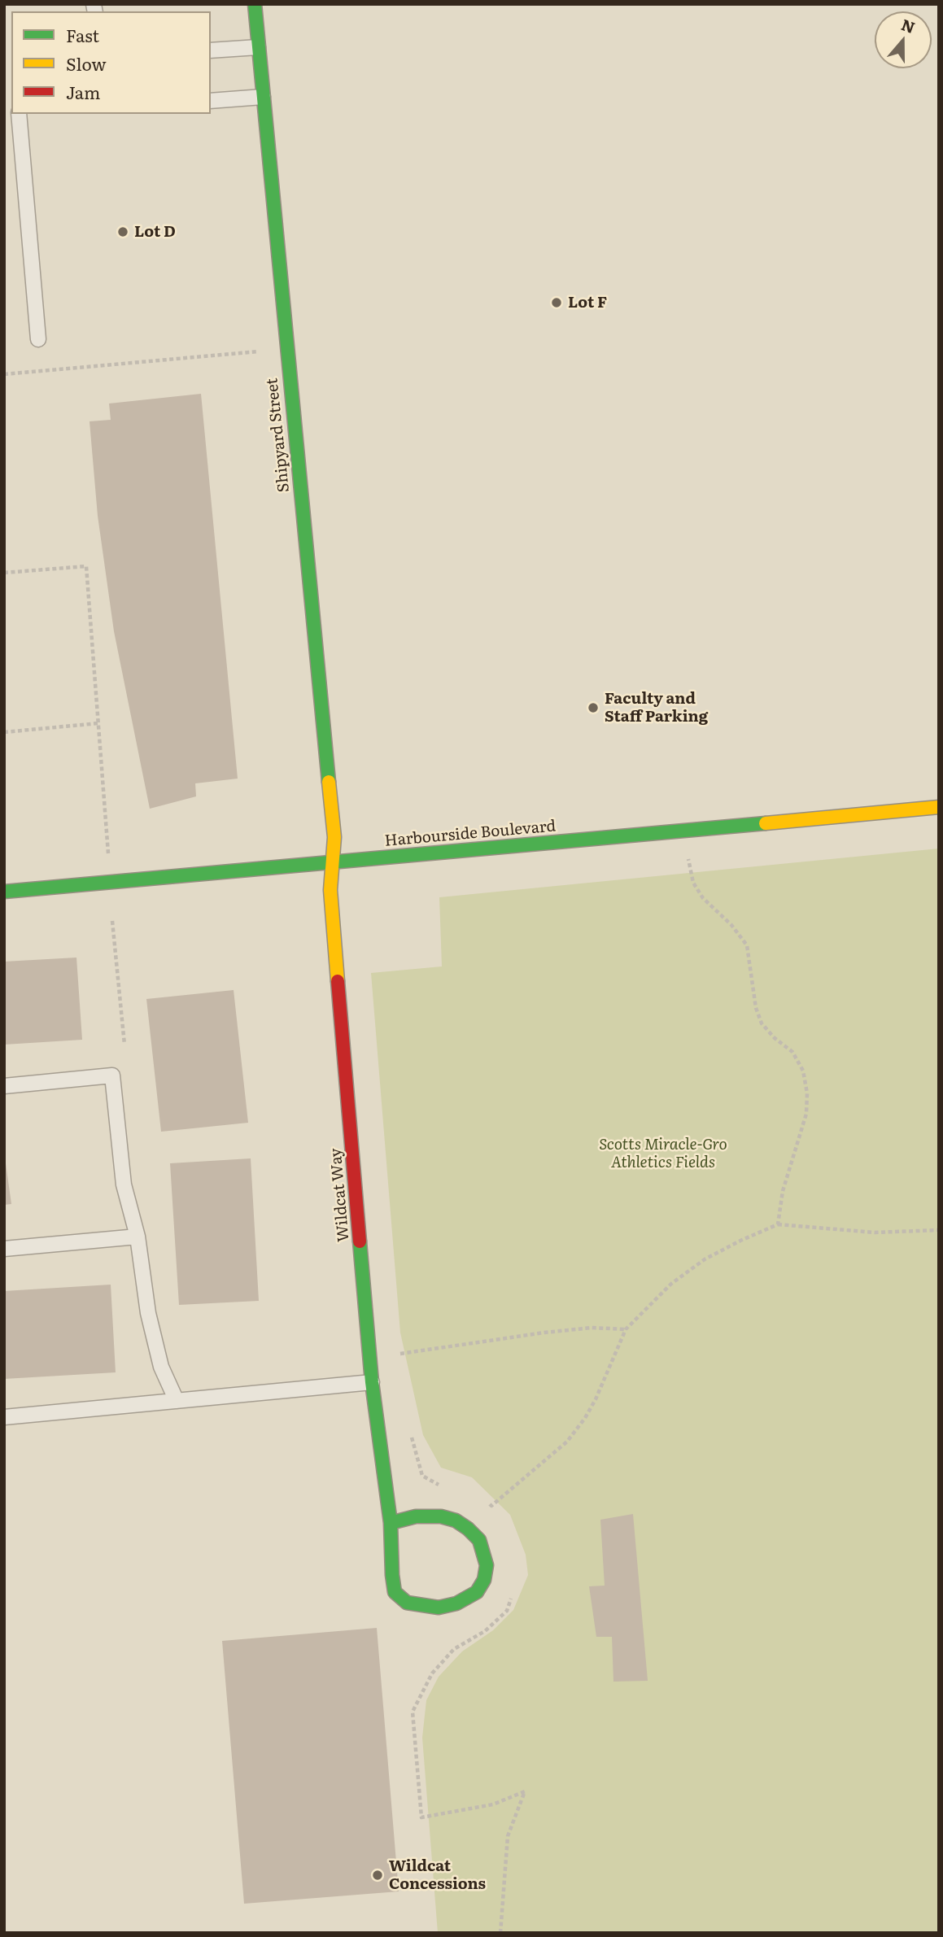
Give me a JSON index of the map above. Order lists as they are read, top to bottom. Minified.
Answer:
{"streets":{"street":["Shipyard Street","Harbourside Boulevard","Wildcat Way"]},"crossings":[["Shipyard Street","Harbourside Boulevard"],["Shipyard Street","Wildcat Way"],["Harbourside Boulevard","Wildcat Way"]],"parks":["Scotts Miracle-Gro Athletics Fields"],"places":["Lot D","Lot F","Faculty and Staff Parking","Wildcat Concessions"],"legend":["Fast","Slow","Jam"],"north":"top"}
